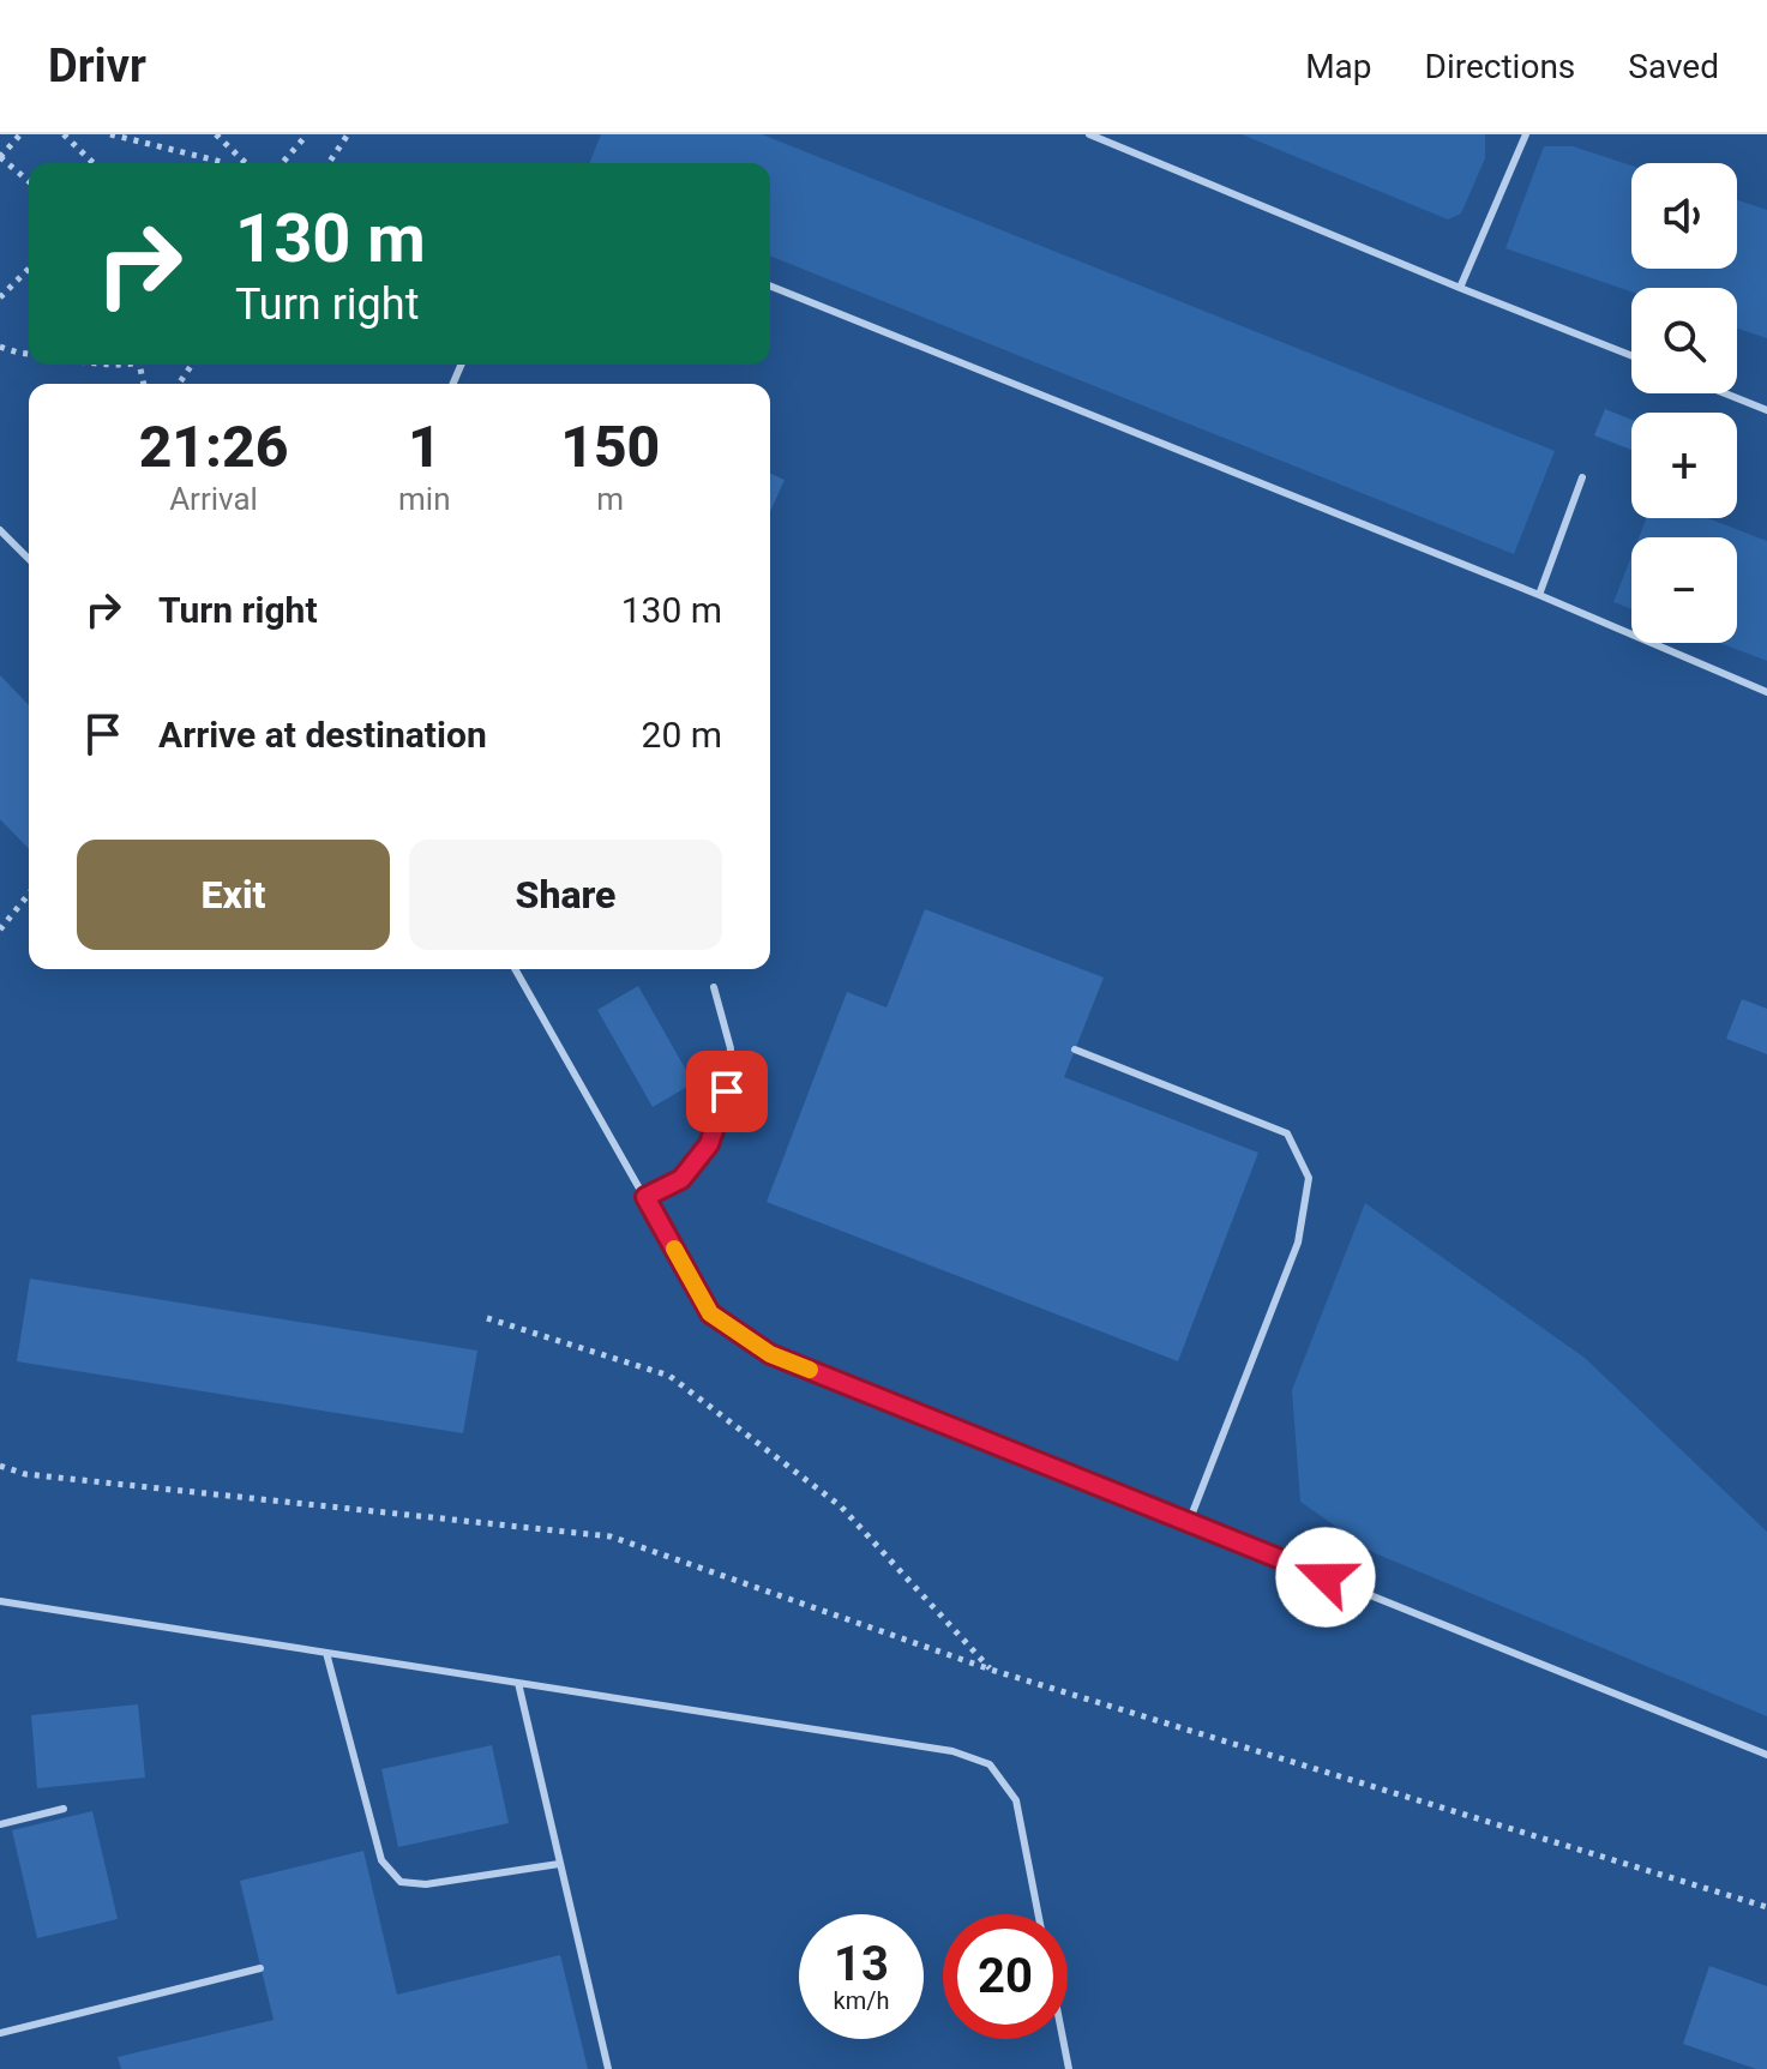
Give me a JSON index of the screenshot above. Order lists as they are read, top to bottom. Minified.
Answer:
{"page":{"header":"Drivr","nav":["Map","Directions","Saved"],"map_buttons":["+","−"],"turn":["130 m","Turn right"],"eta":["21:26","Arrival","1","min","150","m"],"list":[{"name":"Turn right","value":"130 m"},{"name":"Arrive at destination","value":"20 m"}],"buttons":["Exit","Share"],"speed":"13 km/h","limit":"20"}}
